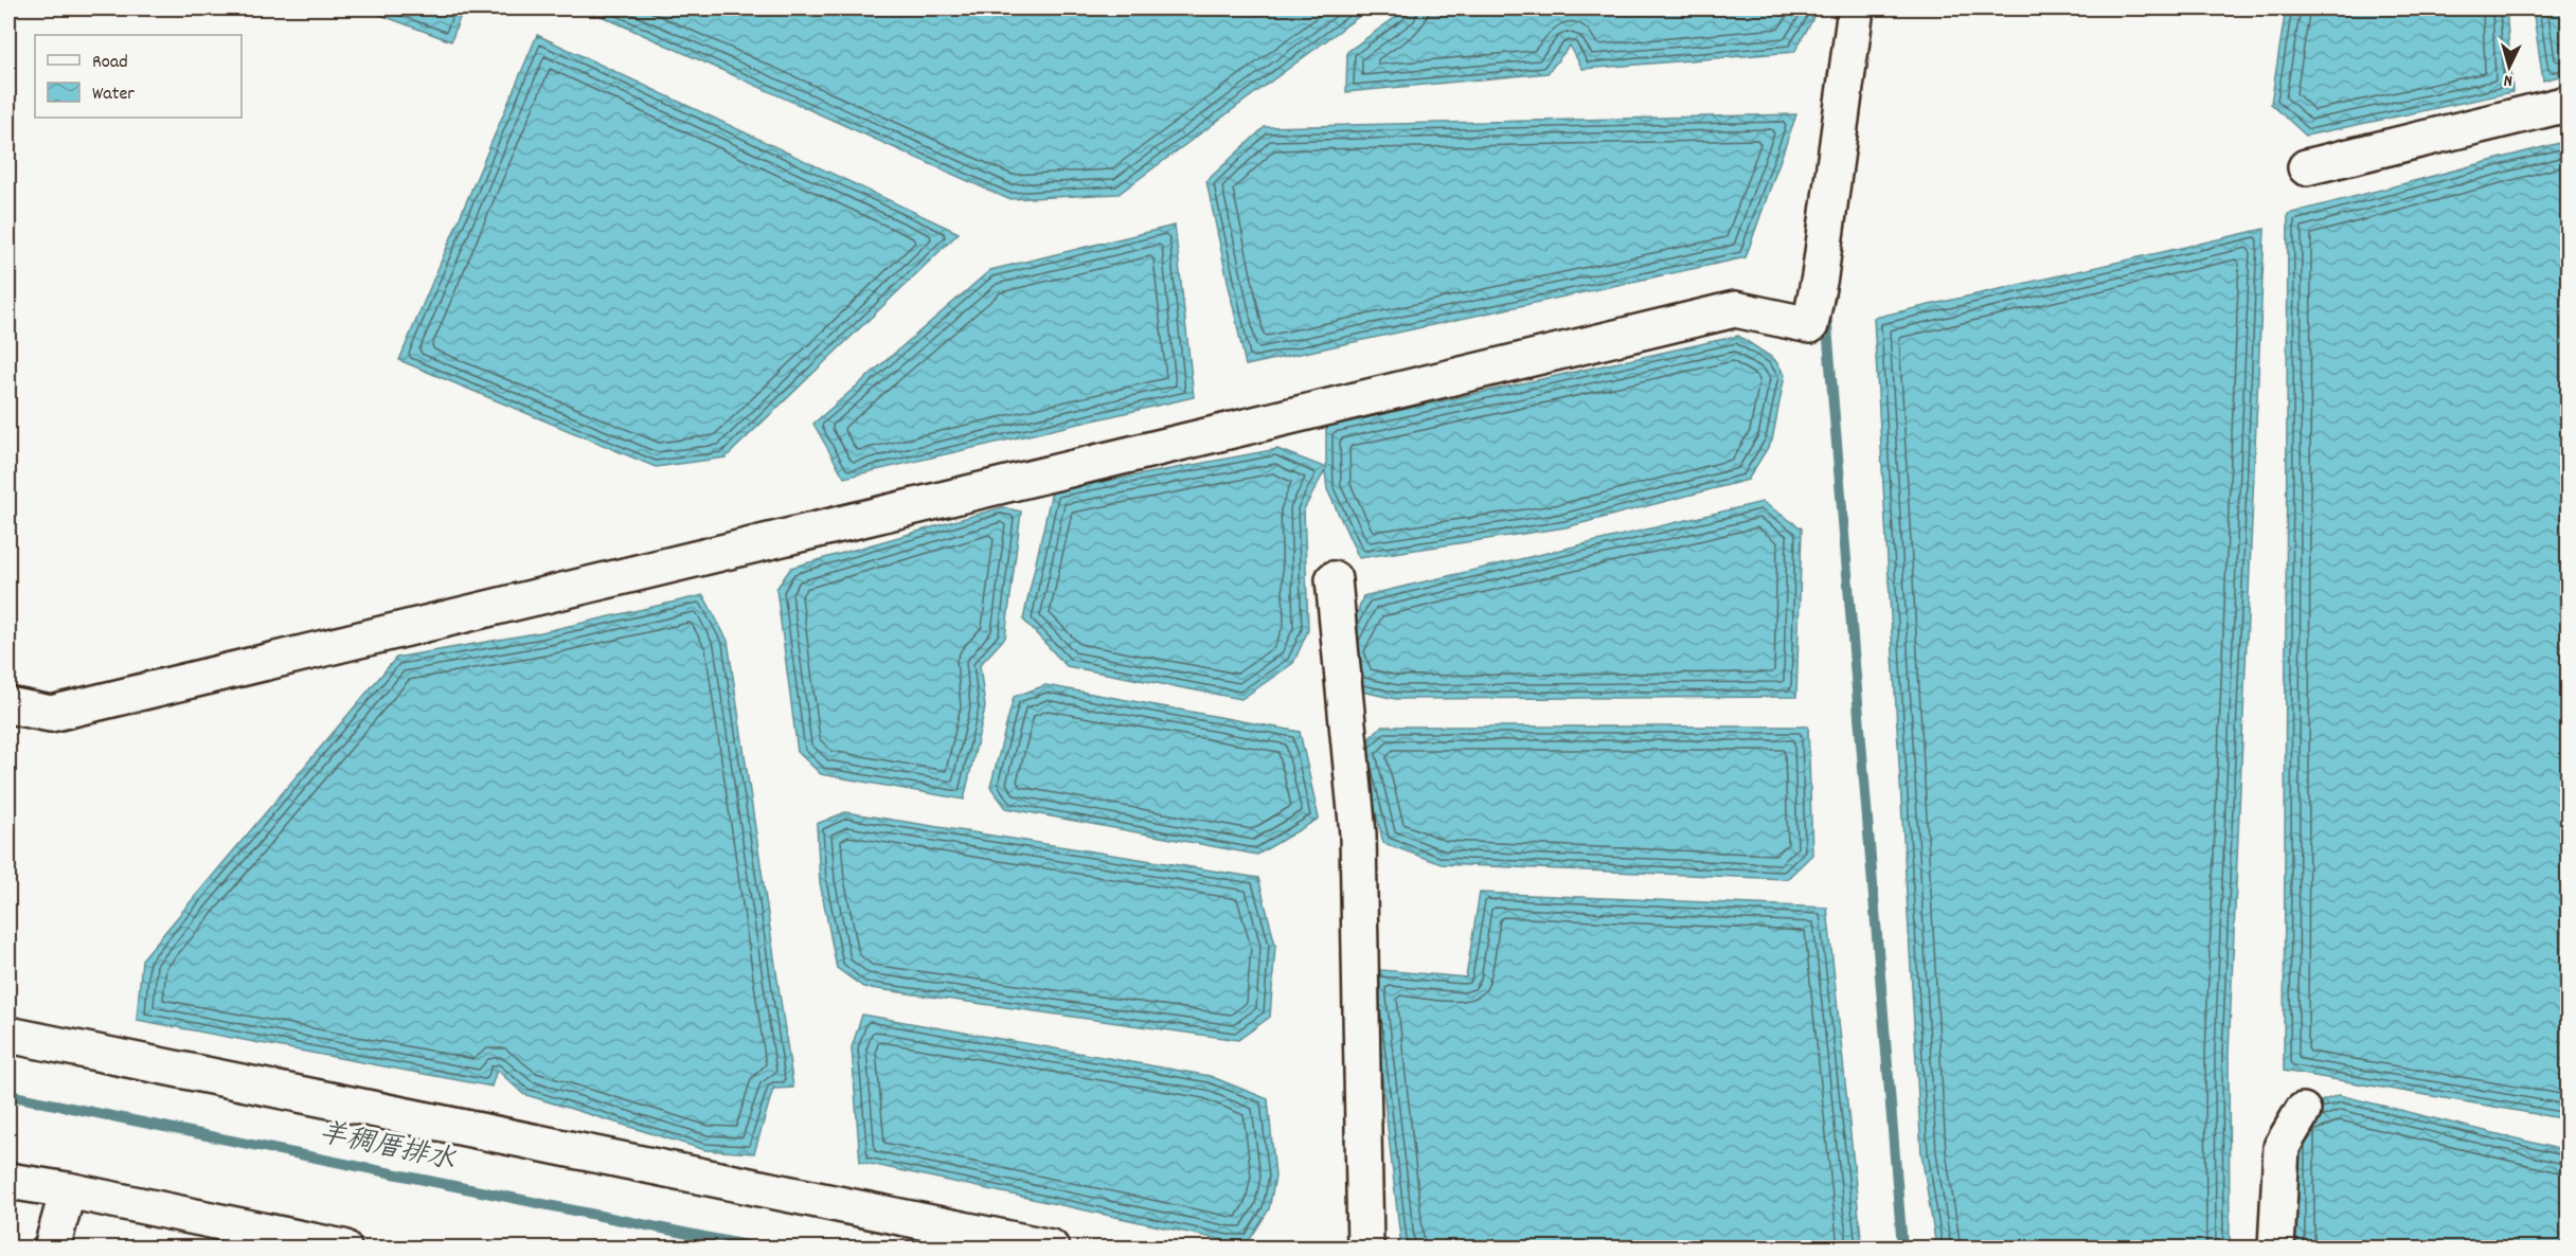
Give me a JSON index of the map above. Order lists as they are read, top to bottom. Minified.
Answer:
{"water":["羊稠厝排水"],"legend":["Road","Water"],"north":"bottom"}
